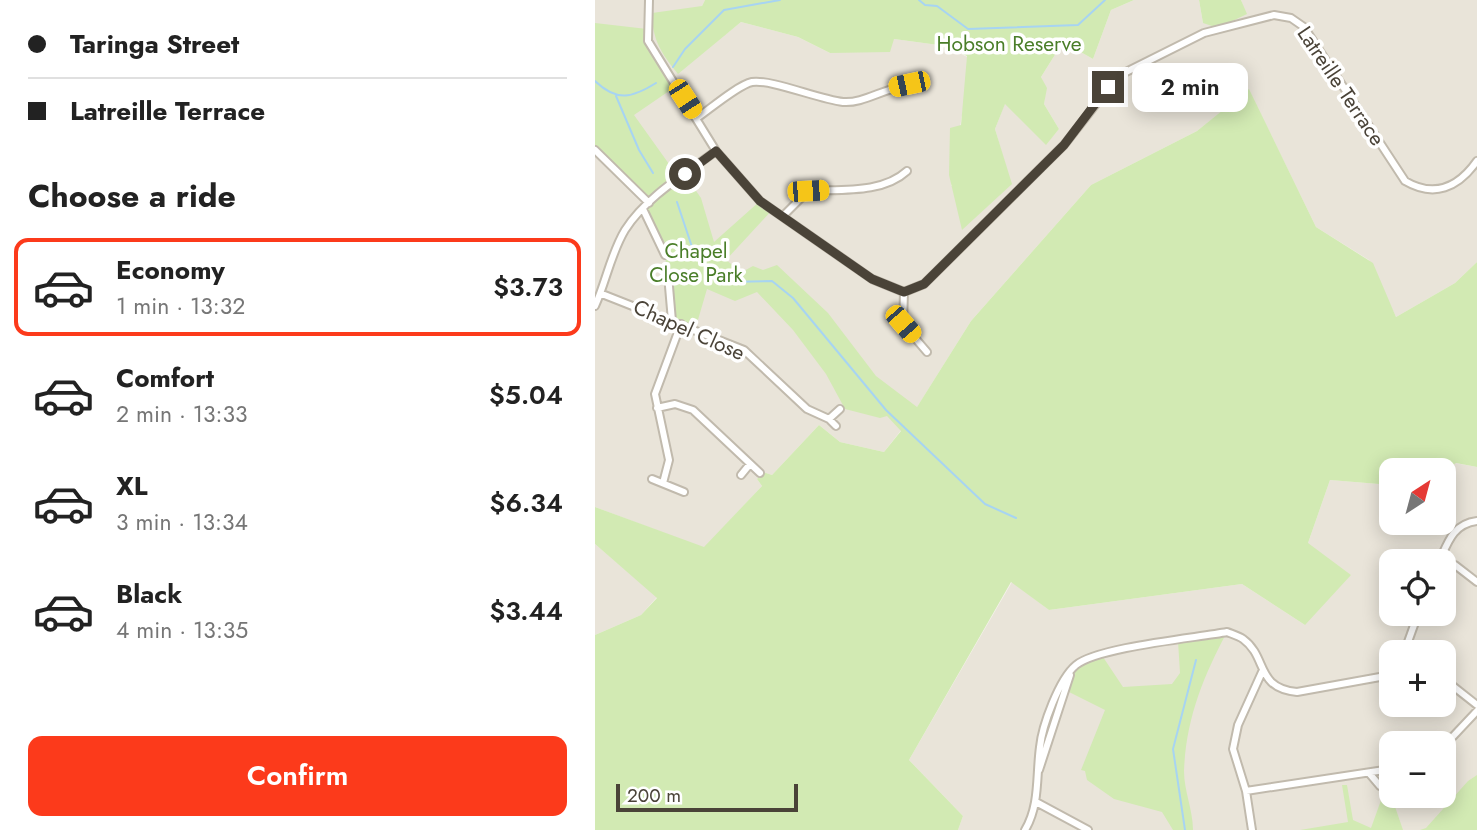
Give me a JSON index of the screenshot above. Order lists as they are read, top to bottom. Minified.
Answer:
{"streets":{"street":["Latreille Terrace","Chapel Close"]},"parks":["Hobson Reserve","Chapel Close Park"],"scale_bar":"200 m","north":"top right","page":{"banner":["Taringa Street","Latreille Terrace"],"bubble":"2 min","heading":"Choose a ride","list":[{"name":"Economy","note":"1 min · 13:32","value":"$3.73"},{"name":"Comfort","note":"2 min · 13:33","value":"$5.04"},{"name":"XL","note":"3 min · 13:34","value":"$6.34"},{"name":"Black","note":"4 min · 13:35","value":"$3.44"}],"map_buttons":["+","−"],"buttons":"Confirm","scale":"200 m"}}
